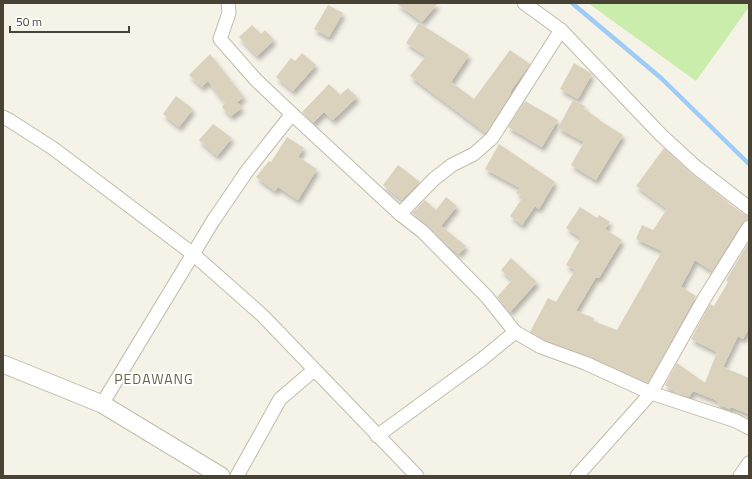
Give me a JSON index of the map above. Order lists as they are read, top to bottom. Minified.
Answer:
{"districts":["PEDAWANG"],"scale_bar":"50 m"}
